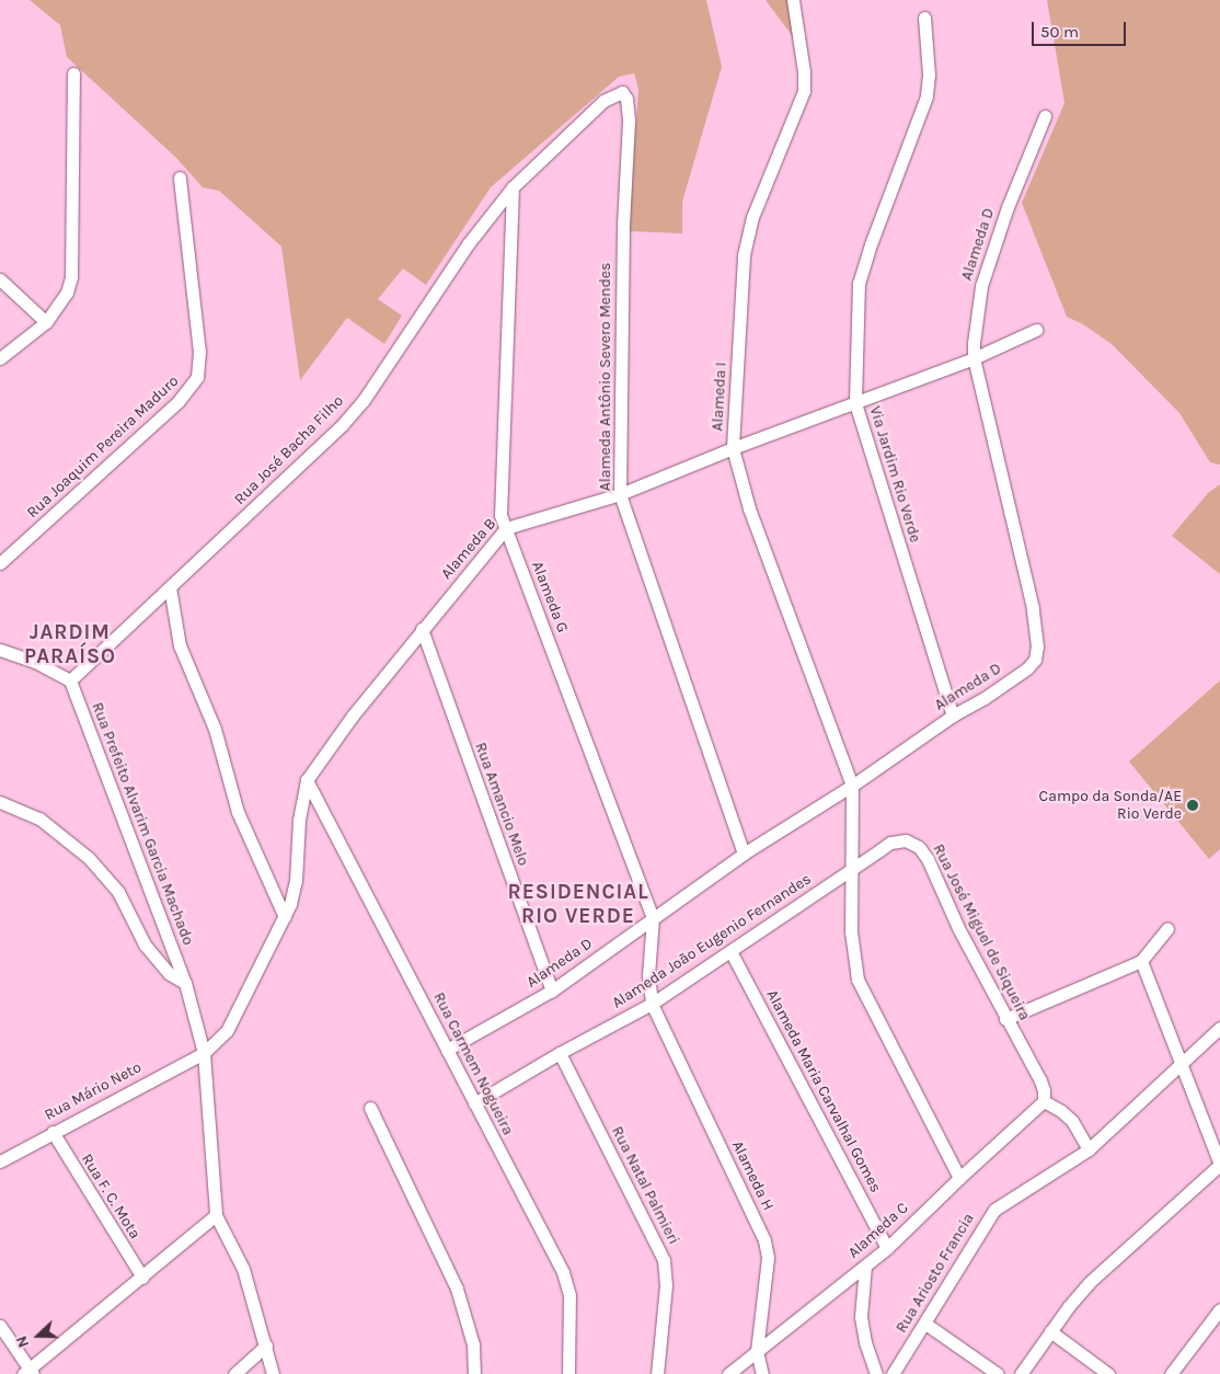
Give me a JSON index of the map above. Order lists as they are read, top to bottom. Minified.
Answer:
{"streets":{"street":["Alameda D","Alameda Antônio Severo Mendes","Alameda I","Rua Joaquim Pereira Maduro","Rua José Bacha Filho","Via Jardim Rio Verde","Alameda B","Alameda G","Rua Amancio Melo","Rua Prefeito Alvarim Garcia Machado","Rua José Miguel de Siqueira","Alameda João Eugenio Fernandes","Rua Carmem Nogueira","Rua Mário Neto","Alameda Maria Carvalhal Gomes","Alameda H","Rua Natal Palmieri","Rua F. C. Mota","Alameda C","Rua Ariosto Francia"]},"crossings":[["Alameda D","Alameda Antônio Severo Mendes"],["Alameda D","Alameda I"],["Alameda D","Via Jardim Rio Verde"],["Alameda D","Alameda B"],["Alameda D","Alameda G"],["Alameda D","Rua Amancio Melo"],["Alameda D","Rua Carmem Nogueira"],["Alameda Antônio Severo Mendes","Rua José Bacha Filho"],["Alameda Antônio Severo Mendes","Alameda B"],["Alameda I","Alameda B"],["Rua José Bacha Filho","Alameda G"],["Rua José Bacha Filho","Rua Prefeito Alvarim Garcia Machado"],["Via Jardim Rio Verde","Alameda B"],["Alameda B","Alameda G"],["Alameda B","Rua Amancio Melo"],["Alameda B","Rua Carmem Nogueira"],["Alameda B","Rua Mário Neto"],["Alameda G","Alameda João Eugenio Fernandes"],["Alameda G","Alameda H"],["Rua Prefeito Alvarim Garcia Machado","Rua Mário Neto"],["Rua José Miguel de Siqueira","Alameda João Eugenio Fernandes"],["Rua José Miguel de Siqueira","Alameda C"],["Alameda João Eugenio Fernandes","Rua Carmem Nogueira"],["Alameda João Eugenio Fernandes","Alameda Maria Carvalhal Gomes"],["Alameda João Eugenio Fernandes","Alameda H"],["Alameda João Eugenio Fernandes","Rua Natal Palmieri"],["Rua Carmem Nogueira","Rua Mário Neto"],["Rua Mário Neto","Rua F. C. Mota"],["Alameda Maria Carvalhal Gomes","Alameda C"],["Alameda H","Alameda C"]],"districts":["JARDIM PARAÍSO","RESIDENCIAL RIO VERDE"],"places":["Campo da Sonda/AE Rio Verde"],"scale_bar":"50 m","north":"left"}
